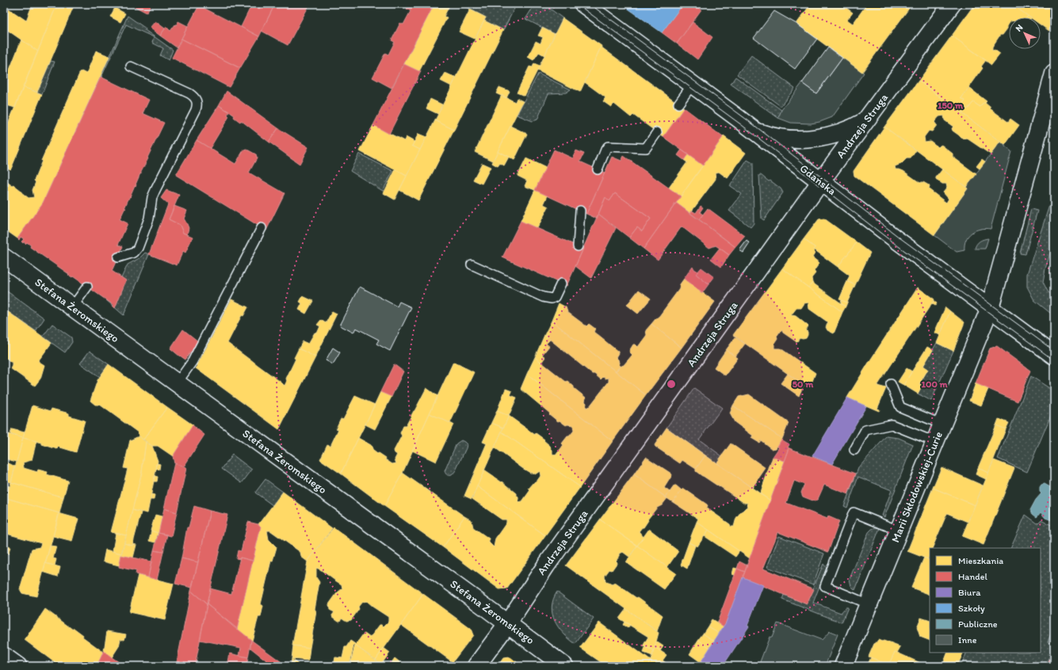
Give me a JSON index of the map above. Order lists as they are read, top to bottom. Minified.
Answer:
{"streets":{"street":["Andrzeja Struga","Gdańska","Stefana Żeromskiego","Marii Skłodowskiej-Curie"]},"crossings":[["Andrzeja Struga","Gdańska"],["Andrzeja Struga","Stefana Żeromskiego"],["Gdańska","Marii Skłodowskiej-Curie"]],"legend":["Mieszkania","Handel","Biura","Szkoły","Publiczne","Inne"],"north":"top left","rings":["150 m","50 m","100 m"]}
